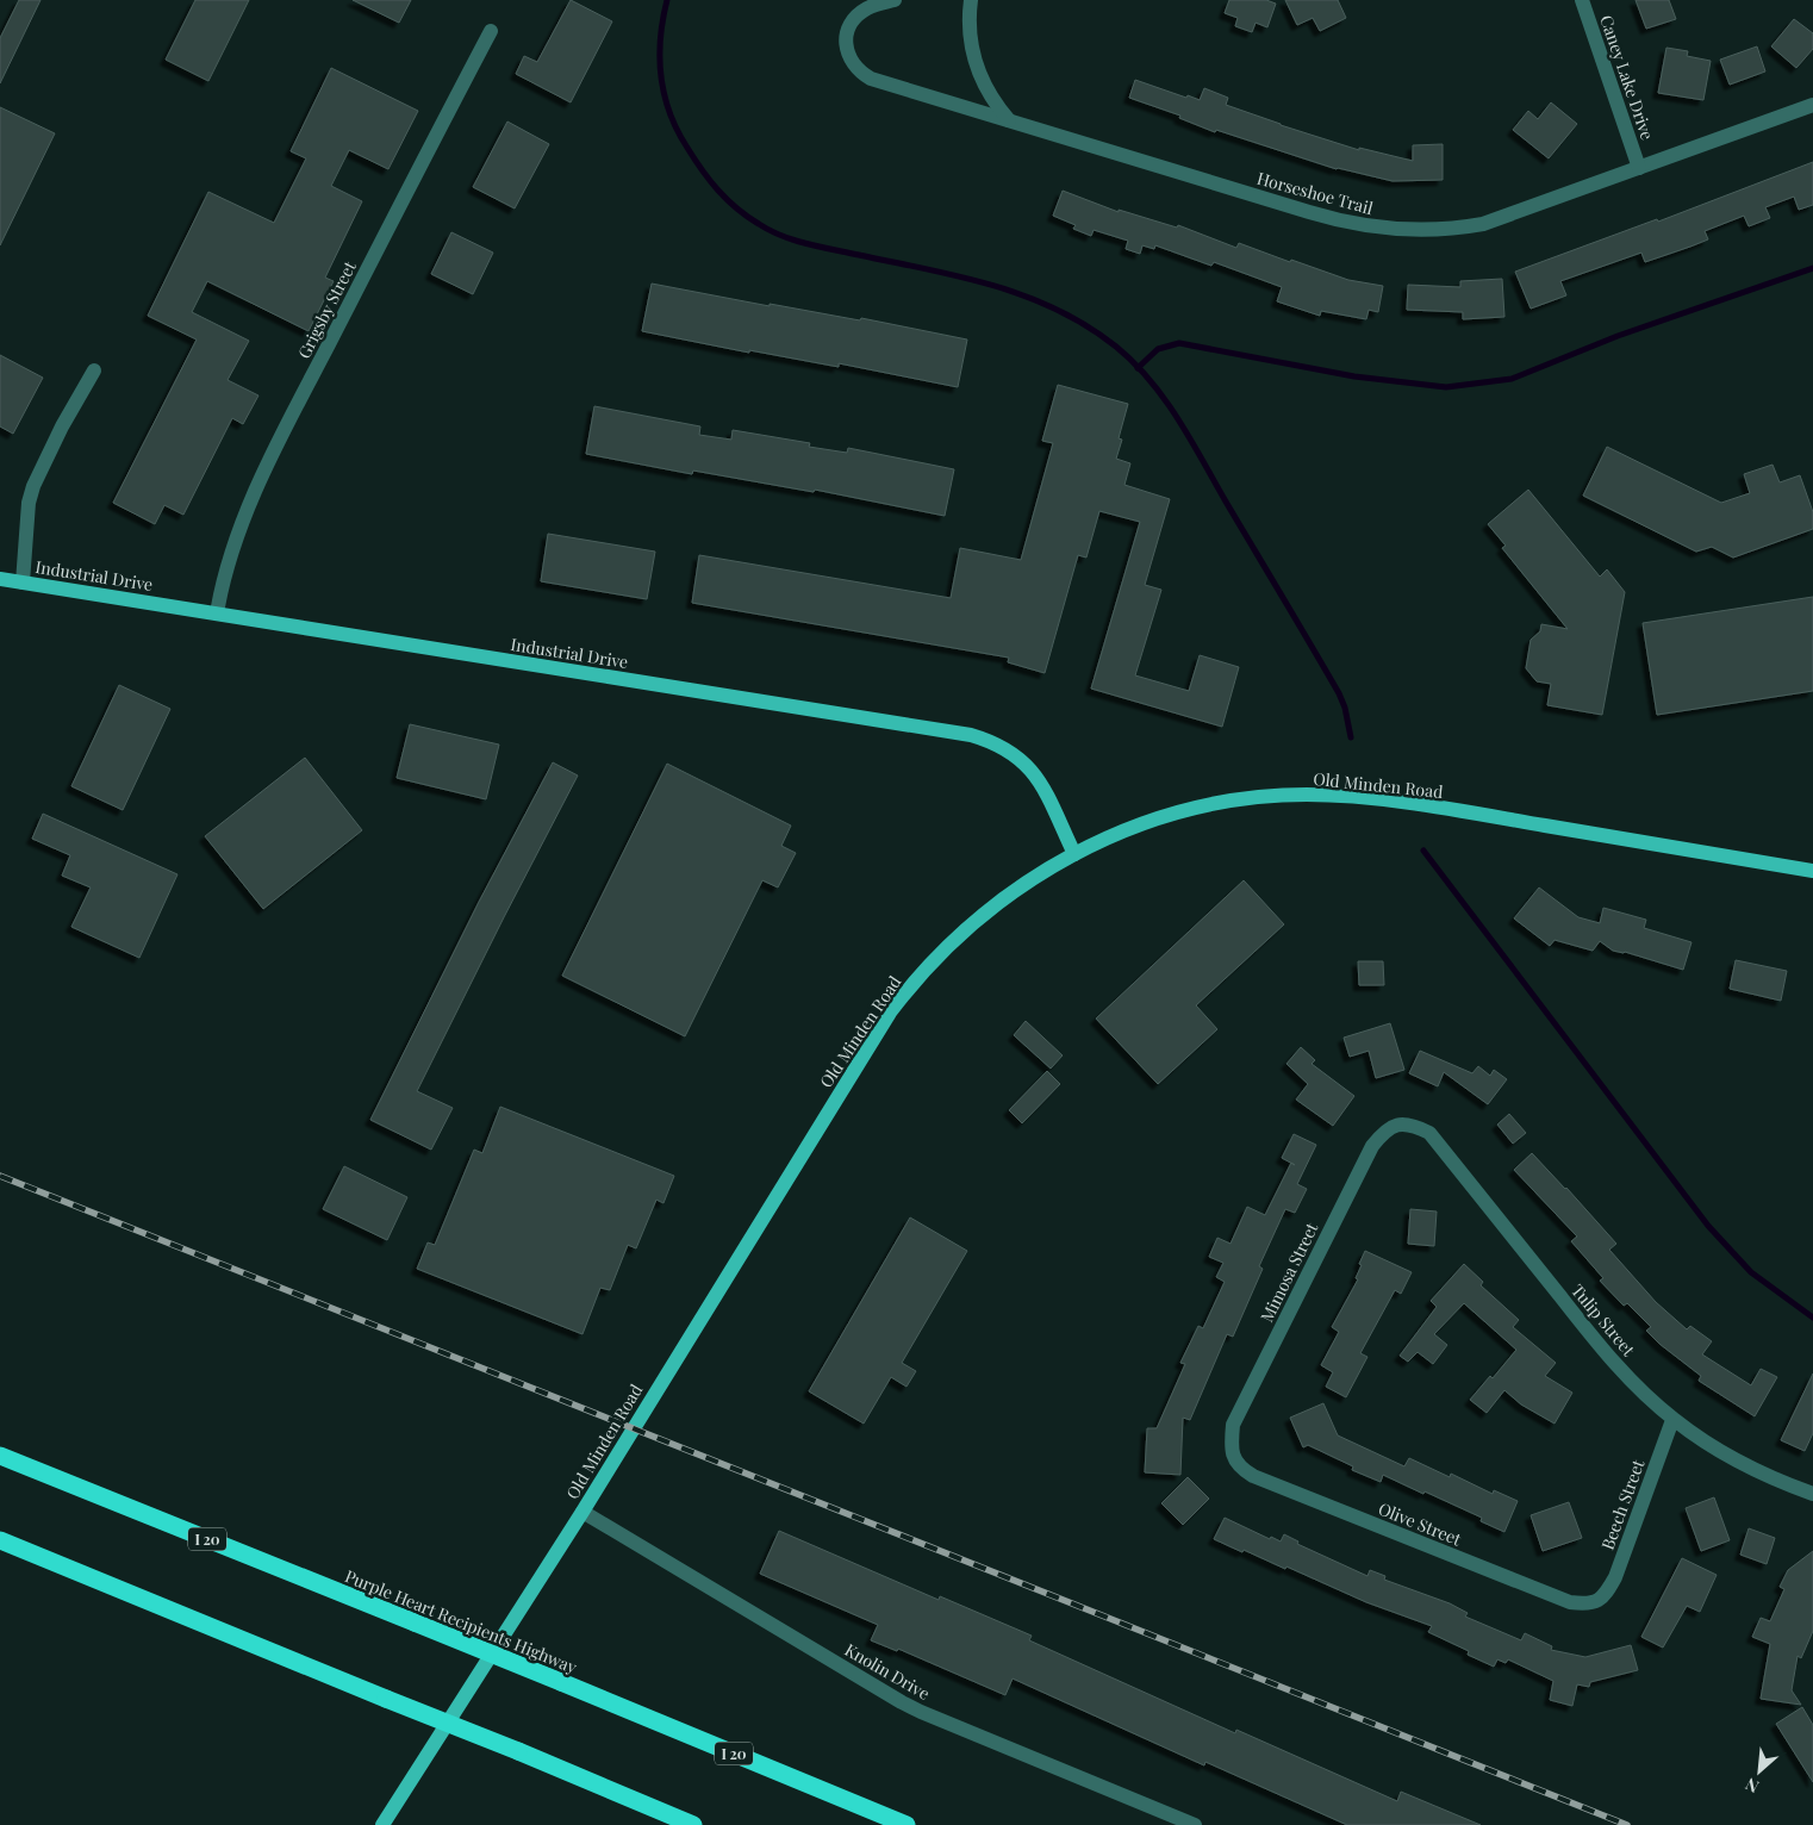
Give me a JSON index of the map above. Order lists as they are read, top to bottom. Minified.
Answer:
{"streets":{"highway":["I 20","Purple Heart Recipients Highway"],"main road":["Industrial Drive","Old Minden Road"],"street":["Caney Lake Drive","Horseshoe Trail","Grigsby Street","Mimosa Street","Tulip Street","Beech Street","Olive Street","Knolin Drive"]},"crossings":[["Caney Lake Drive","Horseshoe Trail"],["Grigsby Street","Industrial Drive"],["Industrial Drive","Old Minden Road"],["Old Minden Road","Knolin Drive"],["Mimosa Street","Tulip Street"],["Mimosa Street","Olive Street"],["Tulip Street","Beech Street"],["Beech Street","Olive Street"]],"north":"bottom left"}
